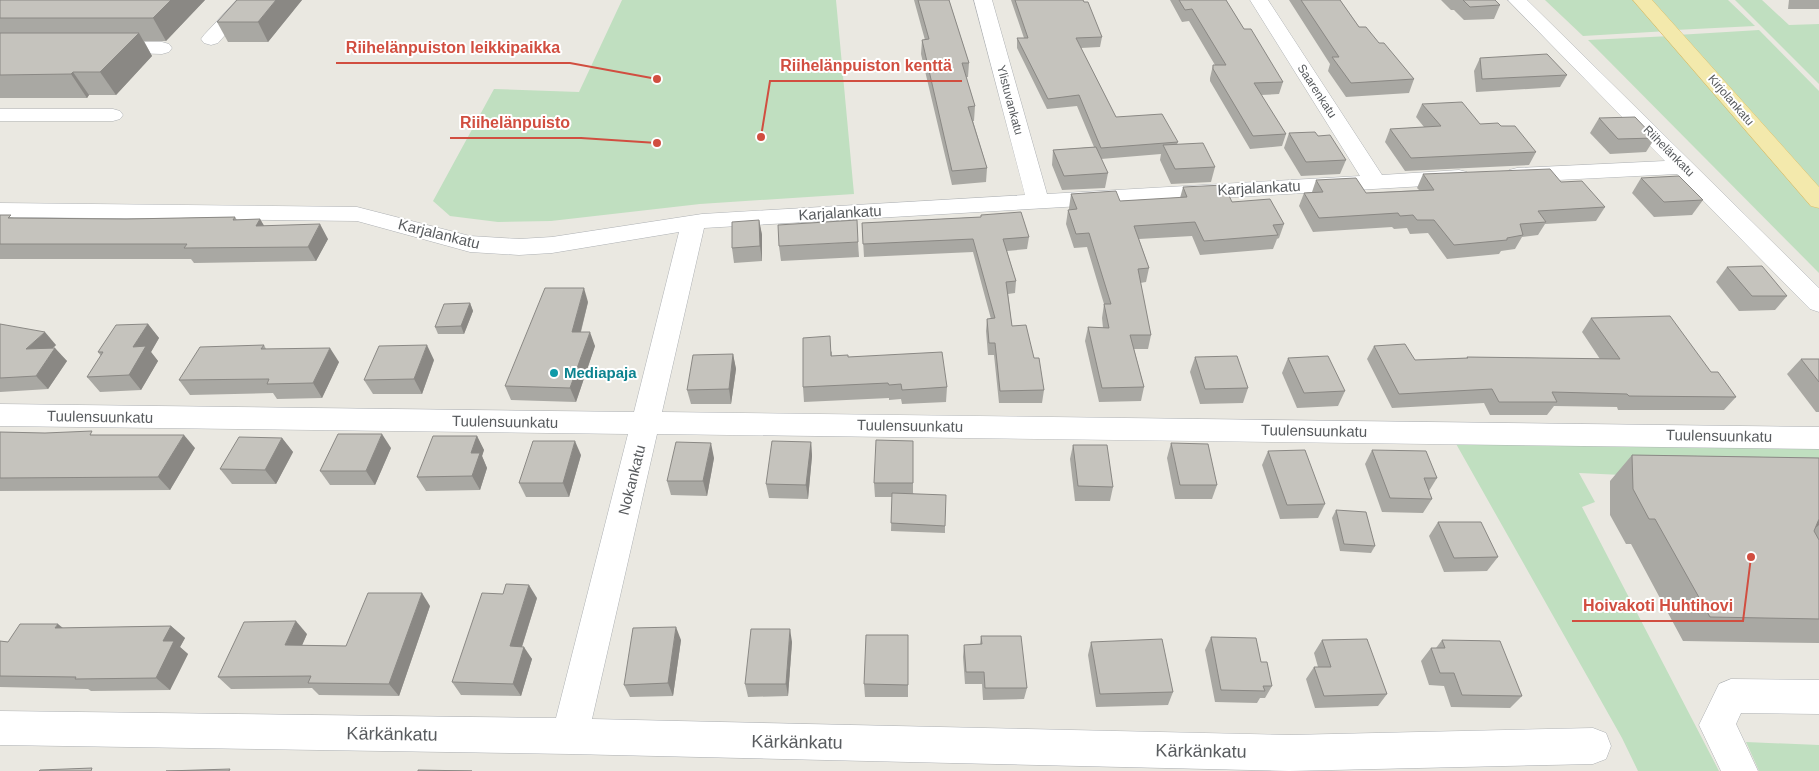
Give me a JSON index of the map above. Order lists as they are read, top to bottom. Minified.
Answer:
{"streets":{"main road":["Kirjolankatu"],"street":["Saarenkatu","Ylistuvankatu","Riihelänkatu","Karjalankatu","Tuulensuunkatu","Nokankatu","Kärkänkatu"]},"crossings":[["Saarenkatu","Karjalankatu"],["Ylistuvankatu","Karjalankatu"],["Riihelänkatu","Karjalankatu"],["Karjalankatu","Nokankatu"],["Tuulensuunkatu","Nokankatu"],["Nokankatu","Kärkänkatu"]],"places":["Riihelänpuiston leikkipaikka","Riihelänpuiston kenttä","Riihelänpuisto","Mediapaja","Hoivakoti Huhtihovi"]}
